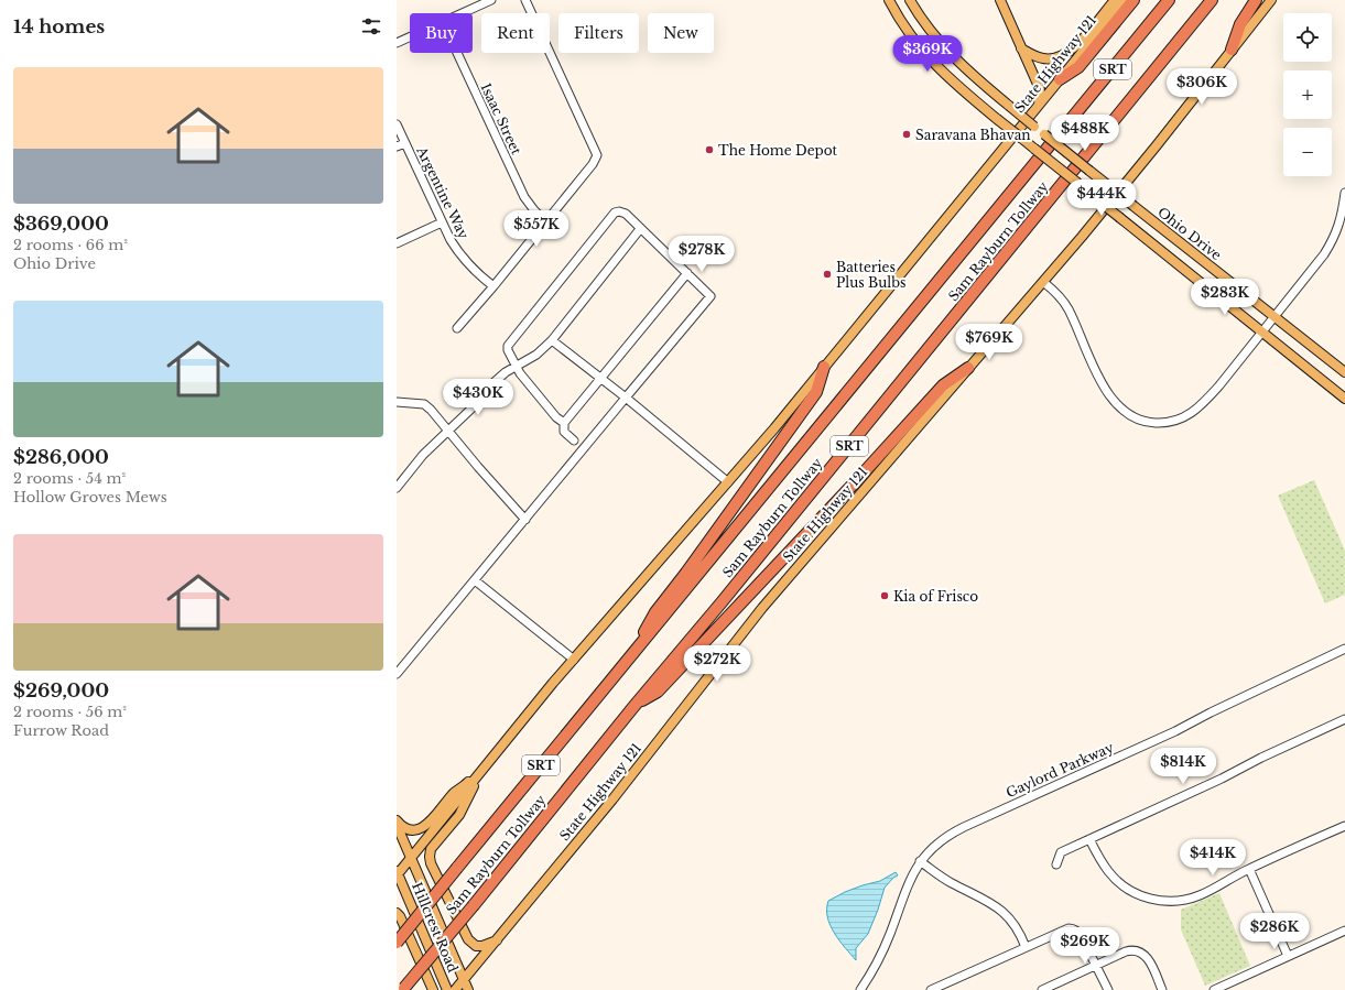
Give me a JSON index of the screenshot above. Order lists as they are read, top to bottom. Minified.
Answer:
{"streets":{"highway":["SRT","Sam Rayburn Tollway"],"main road":["State Highway 121","Ohio Drive","Hillcrest Road"],"street":["Isaac Street","Argentine Way","Gaylord Parkway"]},"crossings":[["State Highway 121","Hillcrest Road"]],"places":["Saravana Bhavan","The Home Depot","Batteries Plus Bulbs","Kia of Frisco"],"page":{"heading":"14 homes","map_buttons":["+","−"],"chip":["Buy","Rent","Filters","New"],"price":["$369K","$306K","$488K","$444K","$557K","$278K","$283K","$769K","$430K","$272K","$814K","$414K","$286K","$269K"],"list":[{"name":"$369,000","note":"2 rooms · 66 m² · Ohio Drive"},{"name":"$286,000","note":"2 rooms · 54 m² · Hollow Groves Mews"},{"name":"$269,000","note":"2 rooms · 56 m² · Furrow Road"}]}}
